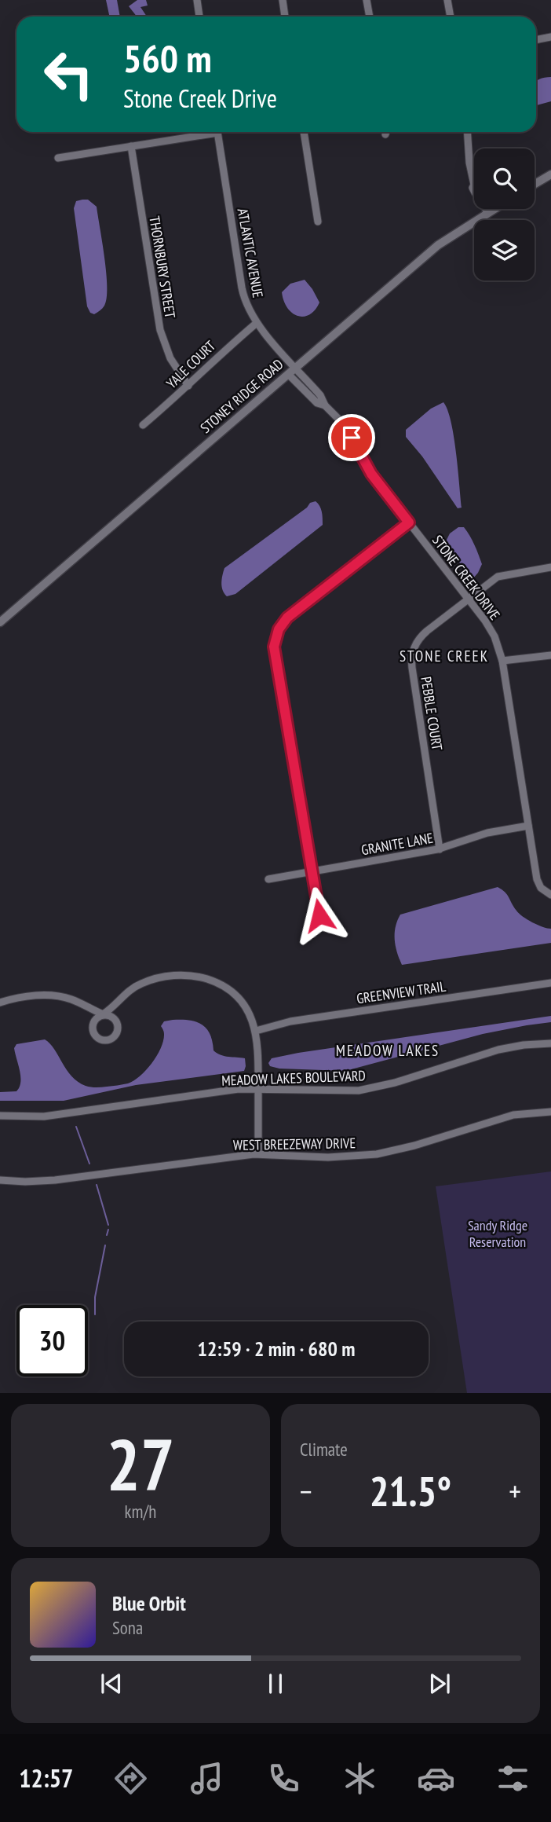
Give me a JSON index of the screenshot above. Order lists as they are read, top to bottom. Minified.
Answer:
{"streets":{"street":["ATLANTIC AVENUE","THORNBURY STREET","YALE COURT","STONEY RIDGE ROAD","STONE CREEK DRIVE","PEBBLE COURT","GRANITE LANE","GREENVIEW TRAIL","MEADOW LAKES BOULEVARD","WEST BREEZEWAY DRIVE"]},"crossings":[["ATLANTIC AVENUE","YALE COURT"],["ATLANTIC AVENUE","STONEY RIDGE ROAD"],["ATLANTIC AVENUE","STONE CREEK DRIVE"],["THORNBURY STREET","YALE COURT"],["STONEY RIDGE ROAD","STONE CREEK DRIVE"],["STONE CREEK DRIVE","PEBBLE COURT"],["STONE CREEK DRIVE","GRANITE LANE"],["PEBBLE COURT","GRANITE LANE"]],"districts":["STONE CREEK","MEADOW LAKES"],"parks":["Sandy Ridge Reservation"],"page":{"turn":["560 m","Stone Creek Drive"],"limit":"30","trip":"12:59 · 2 min · 680 m","tile":[["27","km/h"],"Climate"],"heat":["−","21.5°","+"],"song":["Blue Orbit","Sona"],"tabs":"12:57"}}
